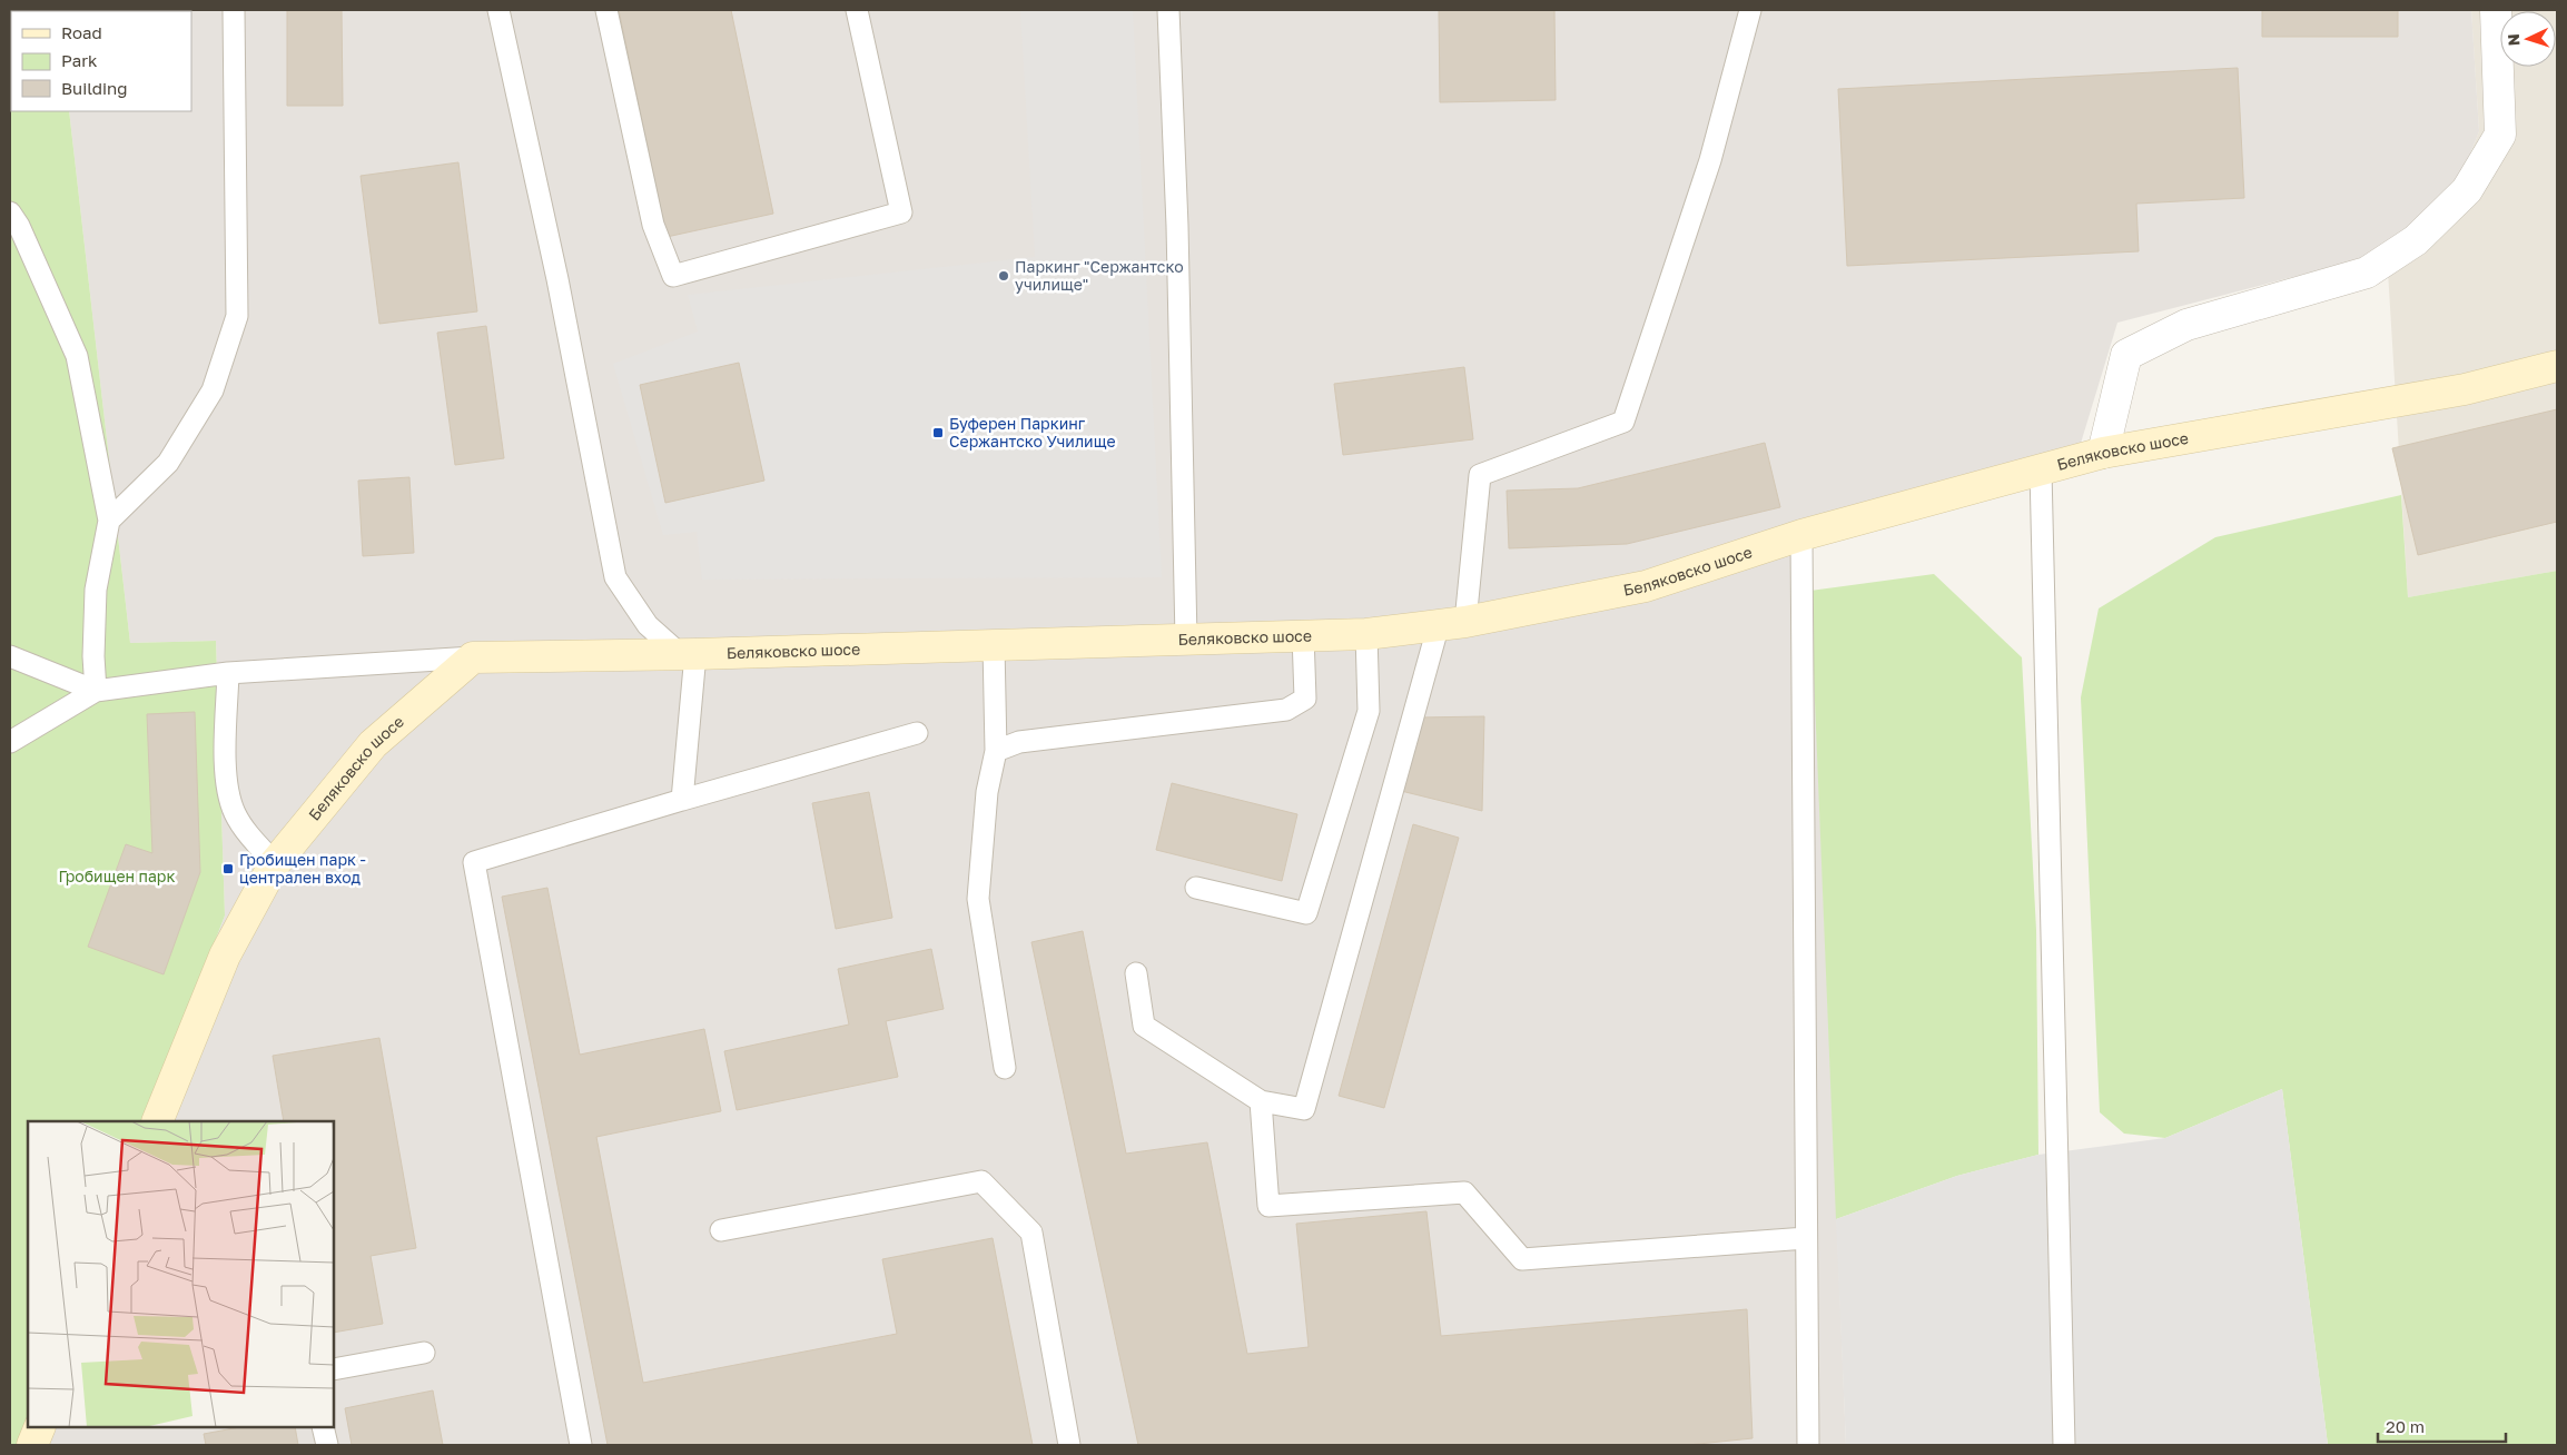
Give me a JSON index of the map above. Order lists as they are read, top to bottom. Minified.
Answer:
{"streets":{"street":["Беляковско шосе"]},"parks":["Гробищен парк"],"places":{"other":["Паркинг \"Сержантско училище\""],"transit":["Буферен Паркинг Сержантско Училище","Гробищен парк - централен вход"]},"legend":["Road","Park","Building"],"scale_bar":"20 m","north":"left"}
